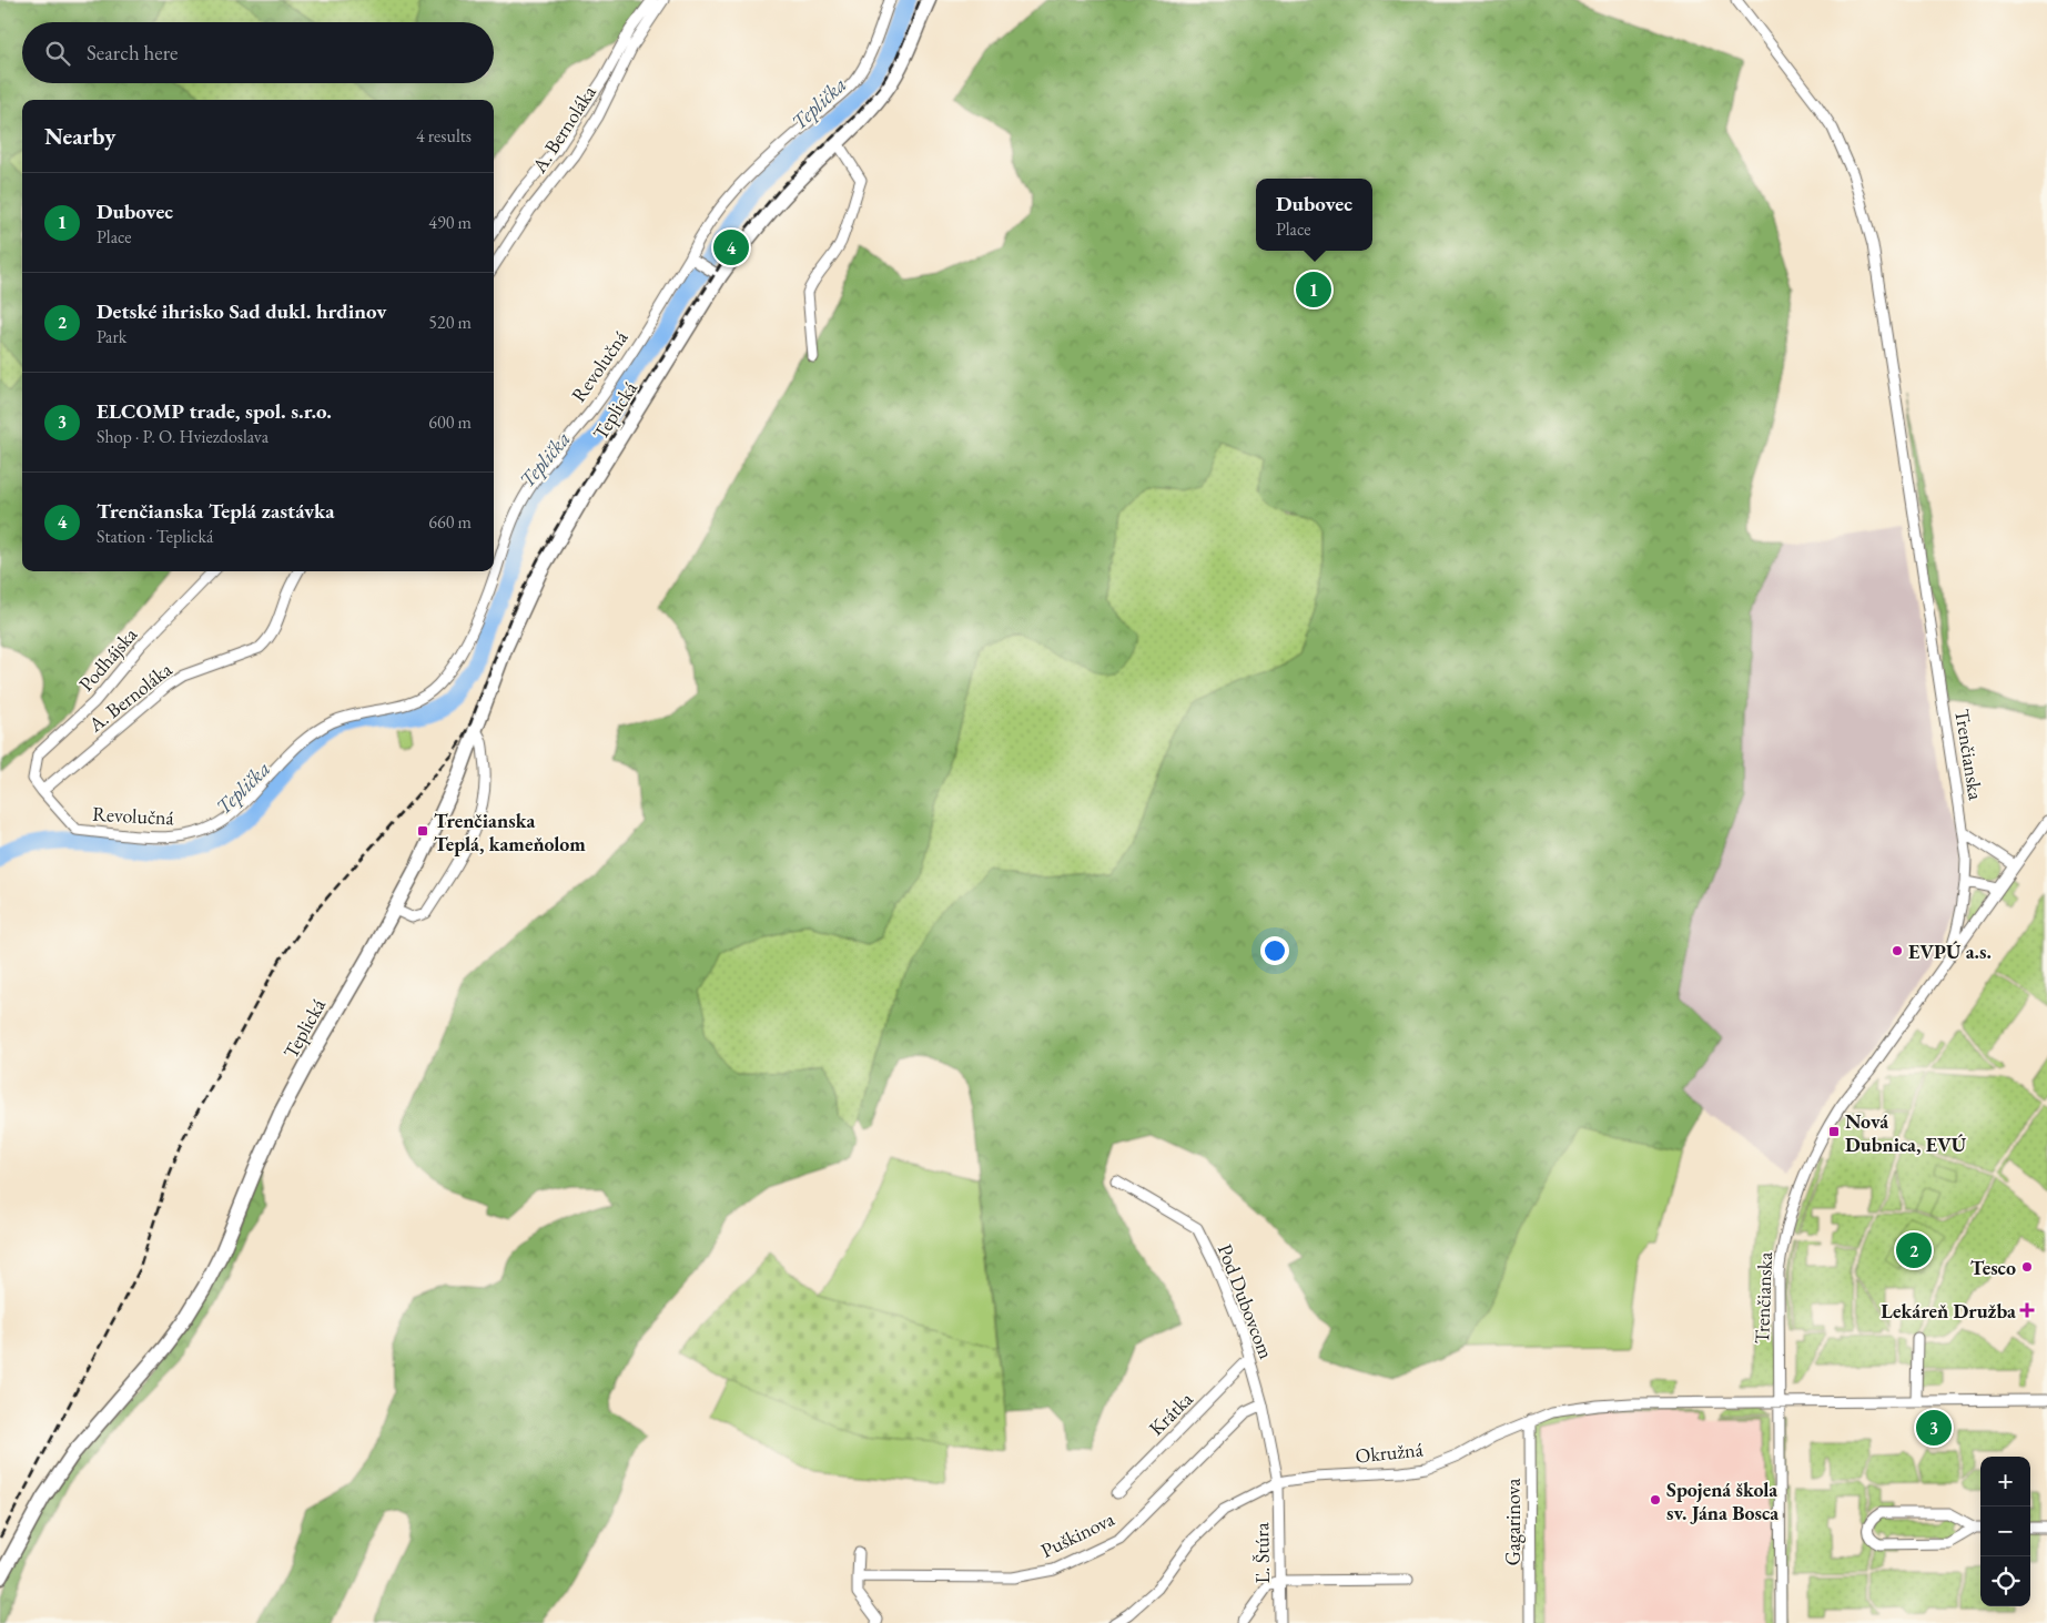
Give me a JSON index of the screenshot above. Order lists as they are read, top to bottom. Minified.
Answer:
{"streets":{"main road":["Teplická"],"street":["A. Bernoláka","Revolučná","Podhájska","Trenčianska","Pod Dubovcom","Krátka","Okružná","Gagarinova","Puškinova","Ľ. Štúra"]},"crossings":[["A. Bernoláka","Revolučná"],["Revolučná","Podhájska"],["Trenčianska","Okružná"],["Pod Dubovcom","Krátka"],["Pod Dubovcom","Okružná"],["Pod Dubovcom","Puškinova"],["Pod Dubovcom","Ľ. Štúra"],["Okružná","Gagarinova"],["Okružná","Ľ. Štúra"]],"water":["Teplička"],"places":{"transit":["Trenčianska Teplá, kameňolom","Nová Dubnica, EVÚ"],"other":["EVPÚ a.s.","Tesco","Spojená škola sv. Jána Bosca"],"health":["Lekáreň Družba"]},"page":{"search":"Search here","heading":["Nearby","4 results"],"list":[{"mark":"1","name":"Dubovec","note":"Place","value":"490 m"},{"mark":"2","name":"Detské ihrisko Sad dukl. hrdinov","note":"Park","value":"520 m"},{"mark":"3","name":"ELCOMP trade, spol. s.r.o.","note":"Shop · P. O. Hviezdoslava","value":"600 m"},{"mark":"4","name":"Trenčianska Teplá zastávka","note":"Station · Teplická","value":"660 m"}],"popup":["Dubovec","Place"],"pins":["4","1","2","3"],"map_buttons":["+","−"]}}
